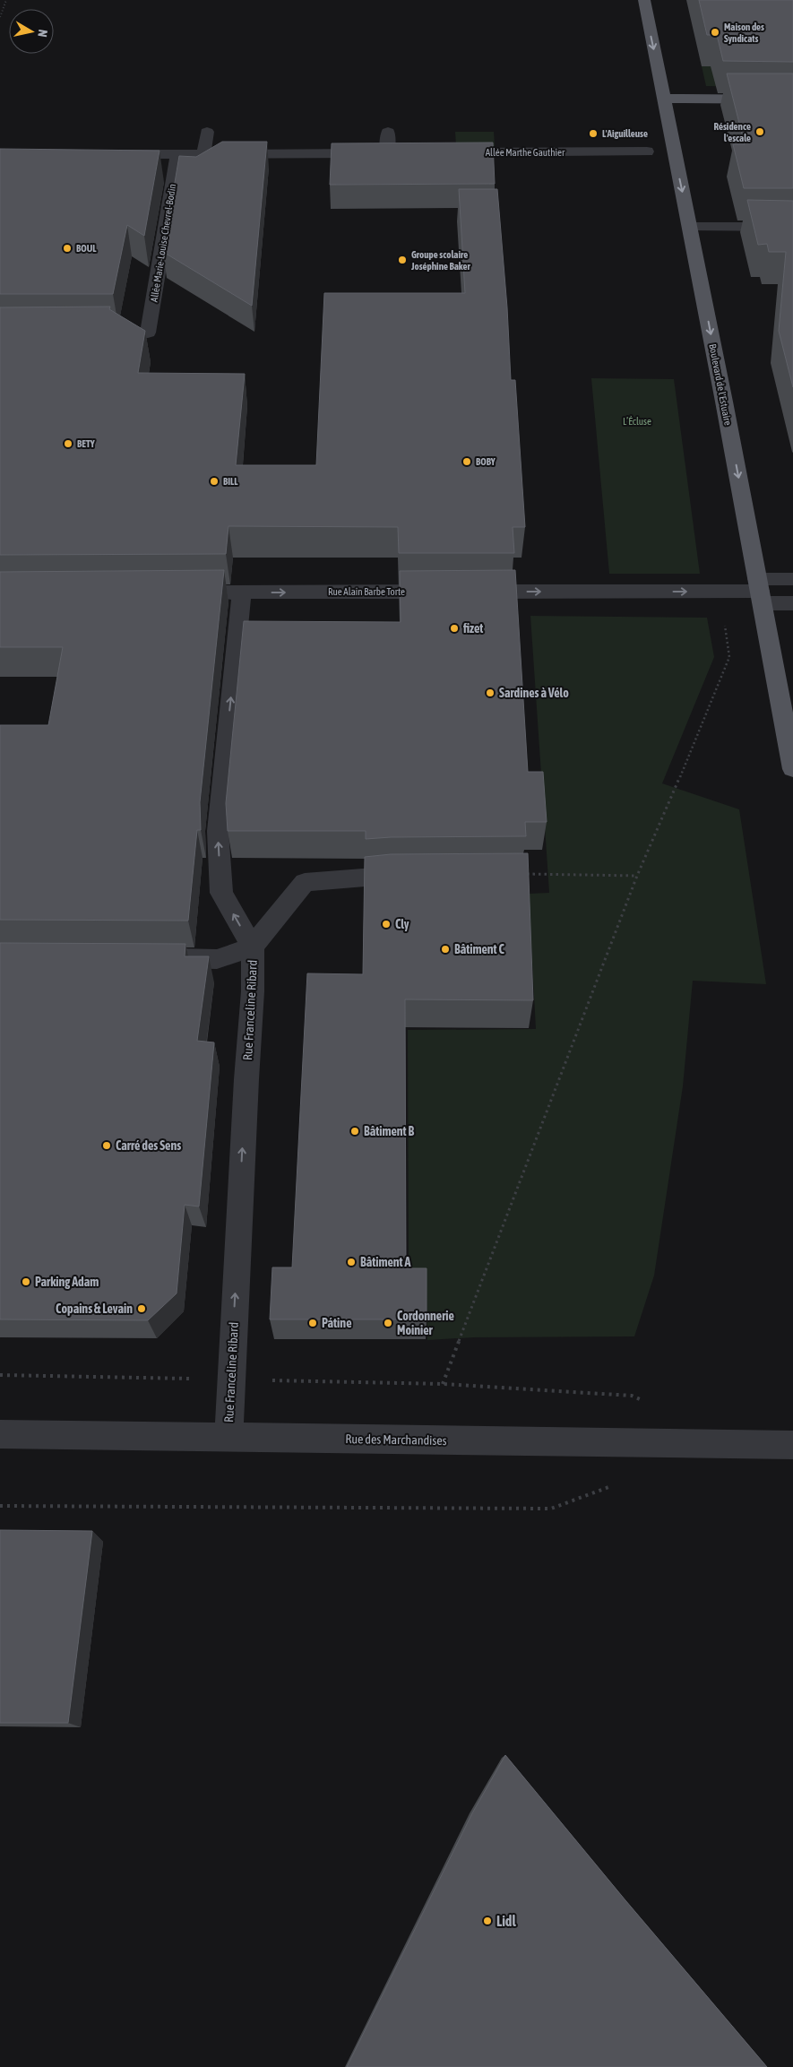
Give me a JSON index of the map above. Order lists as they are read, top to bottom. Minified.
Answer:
{"streets":{"main road":["Boulevard de l'Estuaire"],"street":["Allée Marthe Gauthier","Allée Marie-Louise Chevrel-Bodin","Rue Alain Barbe Torte","Rue Franceline Ribard","Rue des Marchandises"]},"crossings":[["Boulevard de l'Estuaire","Rue Alain Barbe Torte"],["Rue Alain Barbe Torte","Rue Franceline Ribard"],["Rue Franceline Ribard","Rue des Marchandises"]],"one_way":["Boulevard de l'Estuaire","Rue Alain Barbe Torte","Rue Franceline Ribard"],"parks":["L’Écluse"],"places":["Maison des Syndicats","Résidence l'escale","L'Aiguilleuse","BOUL","Groupe scolaire Joséphine Baker","BETY","BOBY","BILL","fizet","Sardines à Vélo","Cly","Bâtiment C","Bâtiment B","Carré des Sens","Bâtiment A","Parking Adam","Copains & Levain","Pátine","Cordonnerie Moinier","Lidl"],"north":"right"}
